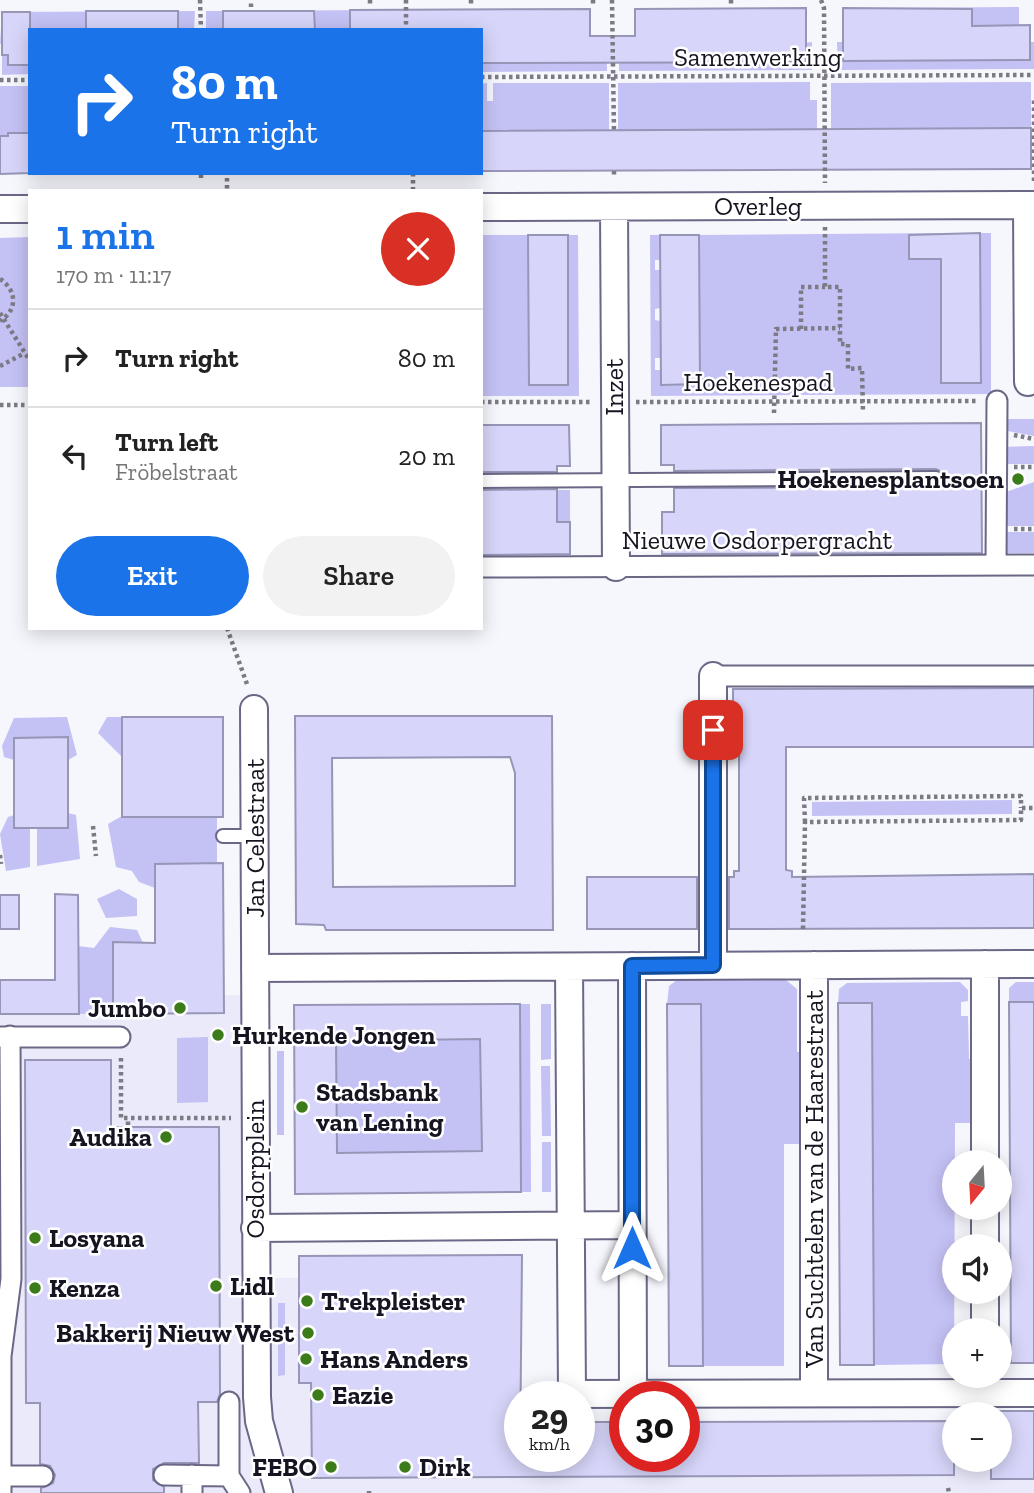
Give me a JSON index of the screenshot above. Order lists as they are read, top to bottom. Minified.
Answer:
{"streets":{"street":["Overleg","Inzet","Nieuwe Osdorpergracht","Jan Celestraat","Osdorpplein","Van Suchtelen van de Haarestraat"],"path":["Samenwerking","Hoekenespad"]},"crossings":[["Overleg","Inzet"],["Hoekenespad","Inzet"],["Inzet","Nieuwe Osdorpergracht"],["Jan Celestraat","Osdorpplein"],["Jan Celestraat","Van Suchtelen van de Haarestraat"],["Osdorpplein","Van Suchtelen van de Haarestraat"]],"places":["Hoekenesplantsoen","Jumbo","Hurkende Jongen","Stadsbank van Lening","Audika","Losyana","Lidl","Kenza","Trekpleister","Bakkerij Nieuw West","Hans Anders","Eazie","FEBO","Dirk"],"north":"bottom","page":{"turn":["80 m","Turn right"],"heading":["1 min","170 m · 11:17"],"list":[{"name":"Turn right","value":"80 m"},{"name":"Turn left","note":"Fröbelstraat","value":"20 m"}],"buttons":["Exit","Share"],"map_buttons":["+","−"],"speed":"29 km/h","limit":"30"}}
